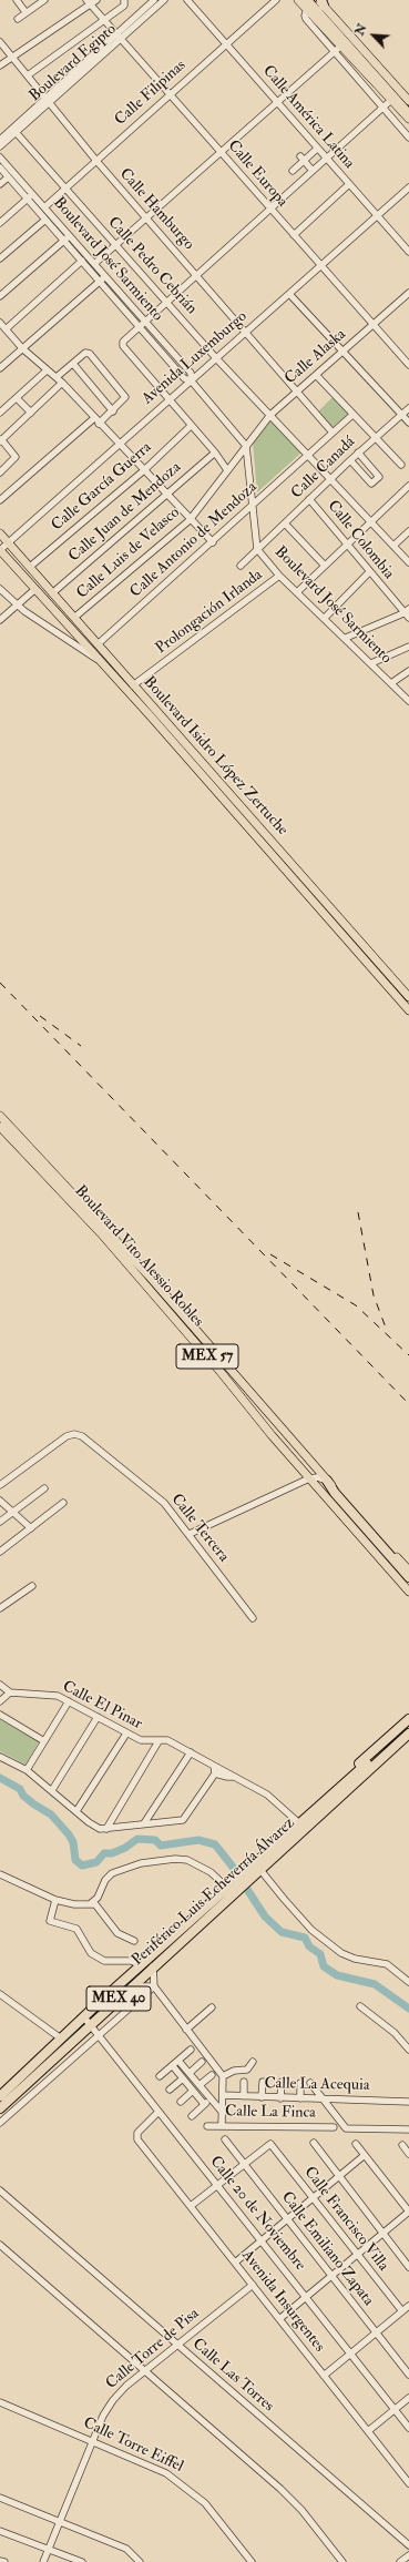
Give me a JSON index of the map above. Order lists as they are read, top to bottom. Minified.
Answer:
{"streets":{"highway":["Periférico Luis Echeverría Álvarez","MEX 40"],"main road":["Boulevard Isidro López Zertuche","Boulevard Vito Alessio Robles","MEX 57"],"street":["Boulevard Egipto","Calle Filipinas","Calle América Latina","Calle Europa","Calle Hamburgo","Boulevard José Sarmiento","Calle Pedro Cebrián","Calle Alaska","Avenida Luxemburgo","Calle Canadá","Calle García Guerra","Calle Juan de Mendoza","Calle Antonio de Mendoza","Calle Colombia","Calle Luis de Velasco","Prolongación Irlanda","Calle Tercera","Calle El Pinar","Calle La Acequia","Calle La Finca","Calle 20 de Noviembre","Calle Francisco Villa","Calle Emiliano Zapata","Avenida Insurgentes","Calle Torre de Pisa","Calle Las Torres","Calle Torre Eiffel"]},"crossings":[["Boulevard Egipto","Calle Europa"],["Boulevard Egipto","Calle Hamburgo"],["Boulevard Egipto","Calle Pedro Cebrián"],["Calle Filipinas","Calle América Latina"],["Calle Filipinas","Calle Europa"],["Calle Filipinas","Calle Hamburgo"],["Calle Filipinas","Boulevard José Sarmiento"],["Calle Filipinas","Calle Pedro Cebrián"],["Calle América Latina","Avenida Luxemburgo"],["Calle Europa","Calle Alaska"],["Calle Europa","Avenida Luxemburgo"],["Calle Hamburgo","Calle Alaska"],["Calle Hamburgo","Avenida Luxemburgo"],["Calle Hamburgo","Calle Antonio de Mendoza"],["Boulevard José Sarmiento","Calle Alaska"],["Boulevard José Sarmiento","Avenida Luxemburgo"],["Boulevard José Sarmiento","Calle Canadá"],["Boulevard José Sarmiento","Calle Antonio de Mendoza"],["Boulevard José Sarmiento","Calle Luis de Velasco"],["Boulevard José Sarmiento","Prolongación Irlanda"],["Calle Pedro Cebrián","Calle Alaska"],["Calle Pedro Cebrián","Avenida Luxemburgo"],["Calle Pedro Cebrián","Calle Canadá"],["Calle Pedro Cebrián","Calle Antonio de Mendoza"],["Calle Alaska","Calle Luis de Velasco"],["Avenida Luxemburgo","Boulevard Isidro López Zertuche"],["Calle Canadá","Calle Colombia"],["Calle García Guerra","Boulevard Isidro López Zertuche"],["Calle Juan de Mendoza","Boulevard Isidro López Zertuche"],["Calle Antonio de Mendoza","Boulevard Isidro López Zertuche"],["Calle Luis de Velasco","Boulevard Isidro López Zertuche"],["Prolongación Irlanda","Boulevard Isidro López Zertuche"],["Calle El Pinar","Periférico Luis Echeverría Álvarez"],["Periférico Luis Echeverría Álvarez","Calle 20 de Noviembre"],["Calle 20 de Noviembre","Avenida Insurgentes"],["Calle Francisco Villa","Calle Emiliano Zapata"],["Avenida Insurgentes","Calle Torre de Pisa"],["Calle Torre de Pisa","Calle Las Torres"],["Calle Torre de Pisa","Calle Torre Eiffel"]],"north":"top left"}
